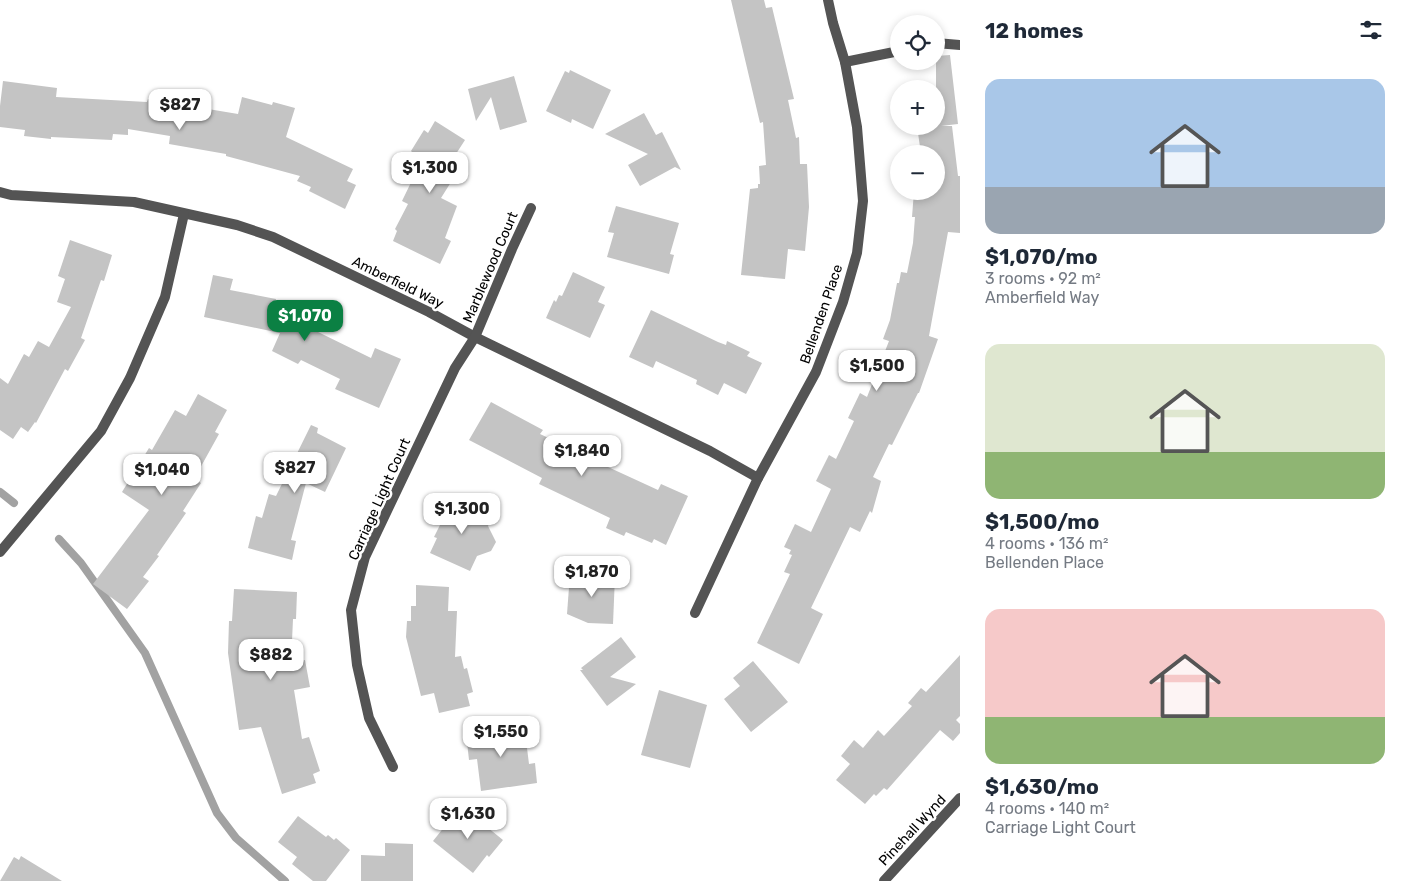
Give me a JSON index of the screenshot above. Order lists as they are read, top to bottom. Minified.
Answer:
{"streets":{"street":["Marblewood Court","Amberfield Way","Bellenden Place","Carriage Light Court","Pinehall Wynd"]},"crossings":[["Marblewood Court","Amberfield Way"],["Marblewood Court","Carriage Light Court"],["Amberfield Way","Bellenden Place"],["Amberfield Way","Carriage Light Court"]],"page":{"heading":"12 homes","map_buttons":["+","−"],"list":[{"name":"$1,070/mo","note":"3 rooms · 92 m² · Amberfield Way"},{"name":"$1,500/mo","note":"4 rooms · 136 m² · Bellenden Place"},{"name":"$1,630/mo","note":"4 rooms · 140 m² · Carriage Light Court"}],"price":["$827","$1,300","$1,070","$1,500","$1,840","$827","$1,040","$1,300","$1,870","$882","$1,550","$1,630"]}}
